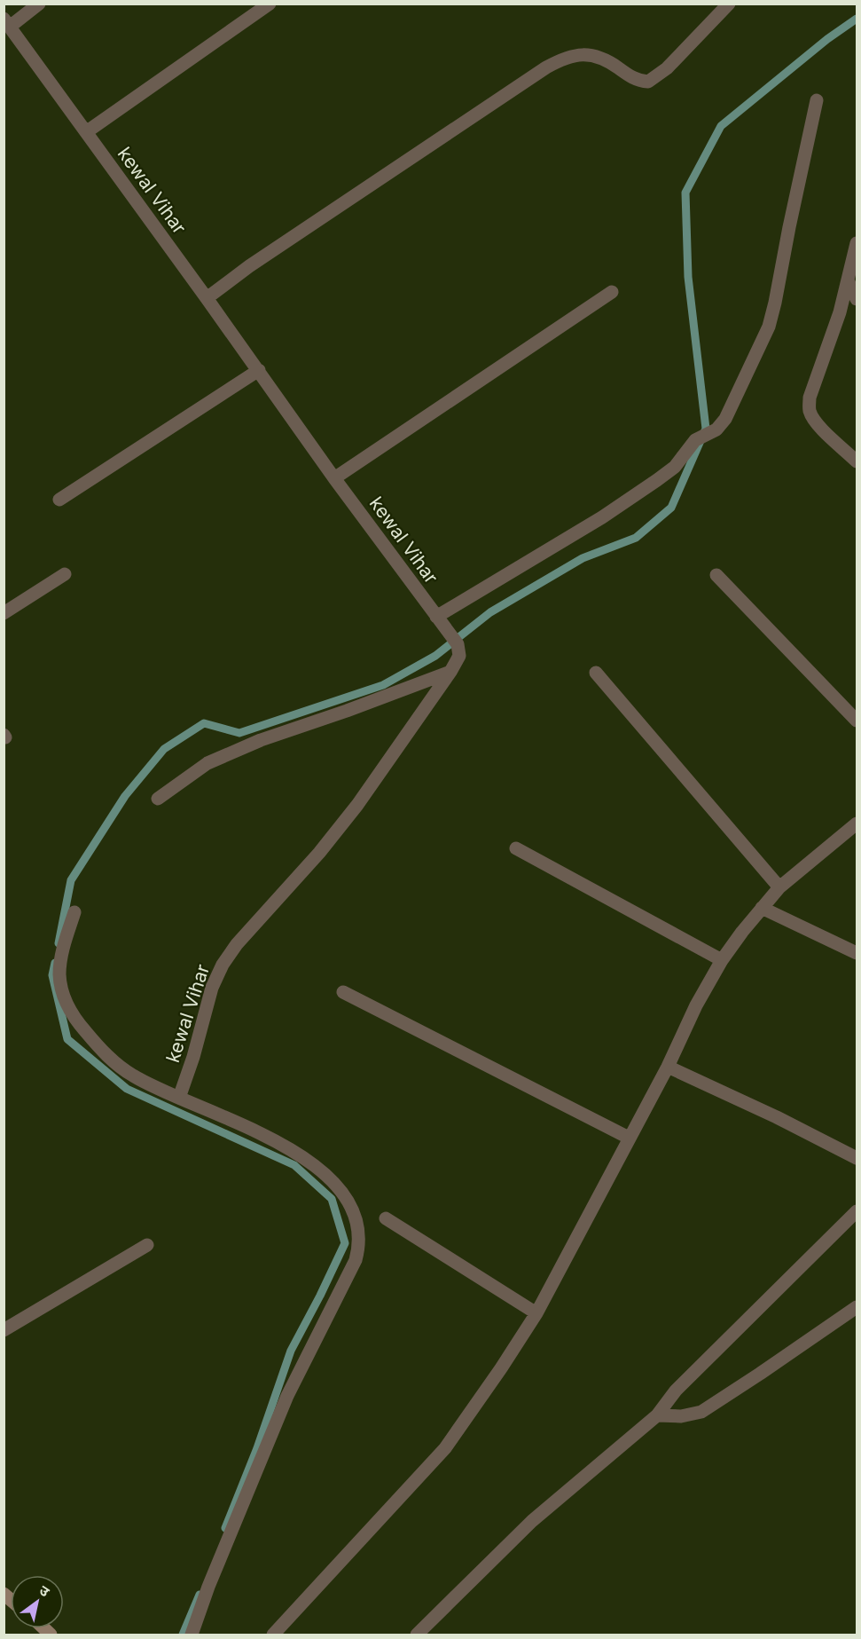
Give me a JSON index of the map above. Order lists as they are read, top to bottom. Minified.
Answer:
{"streets":{"street":["kewal Vihar"]},"north":"top right"}
